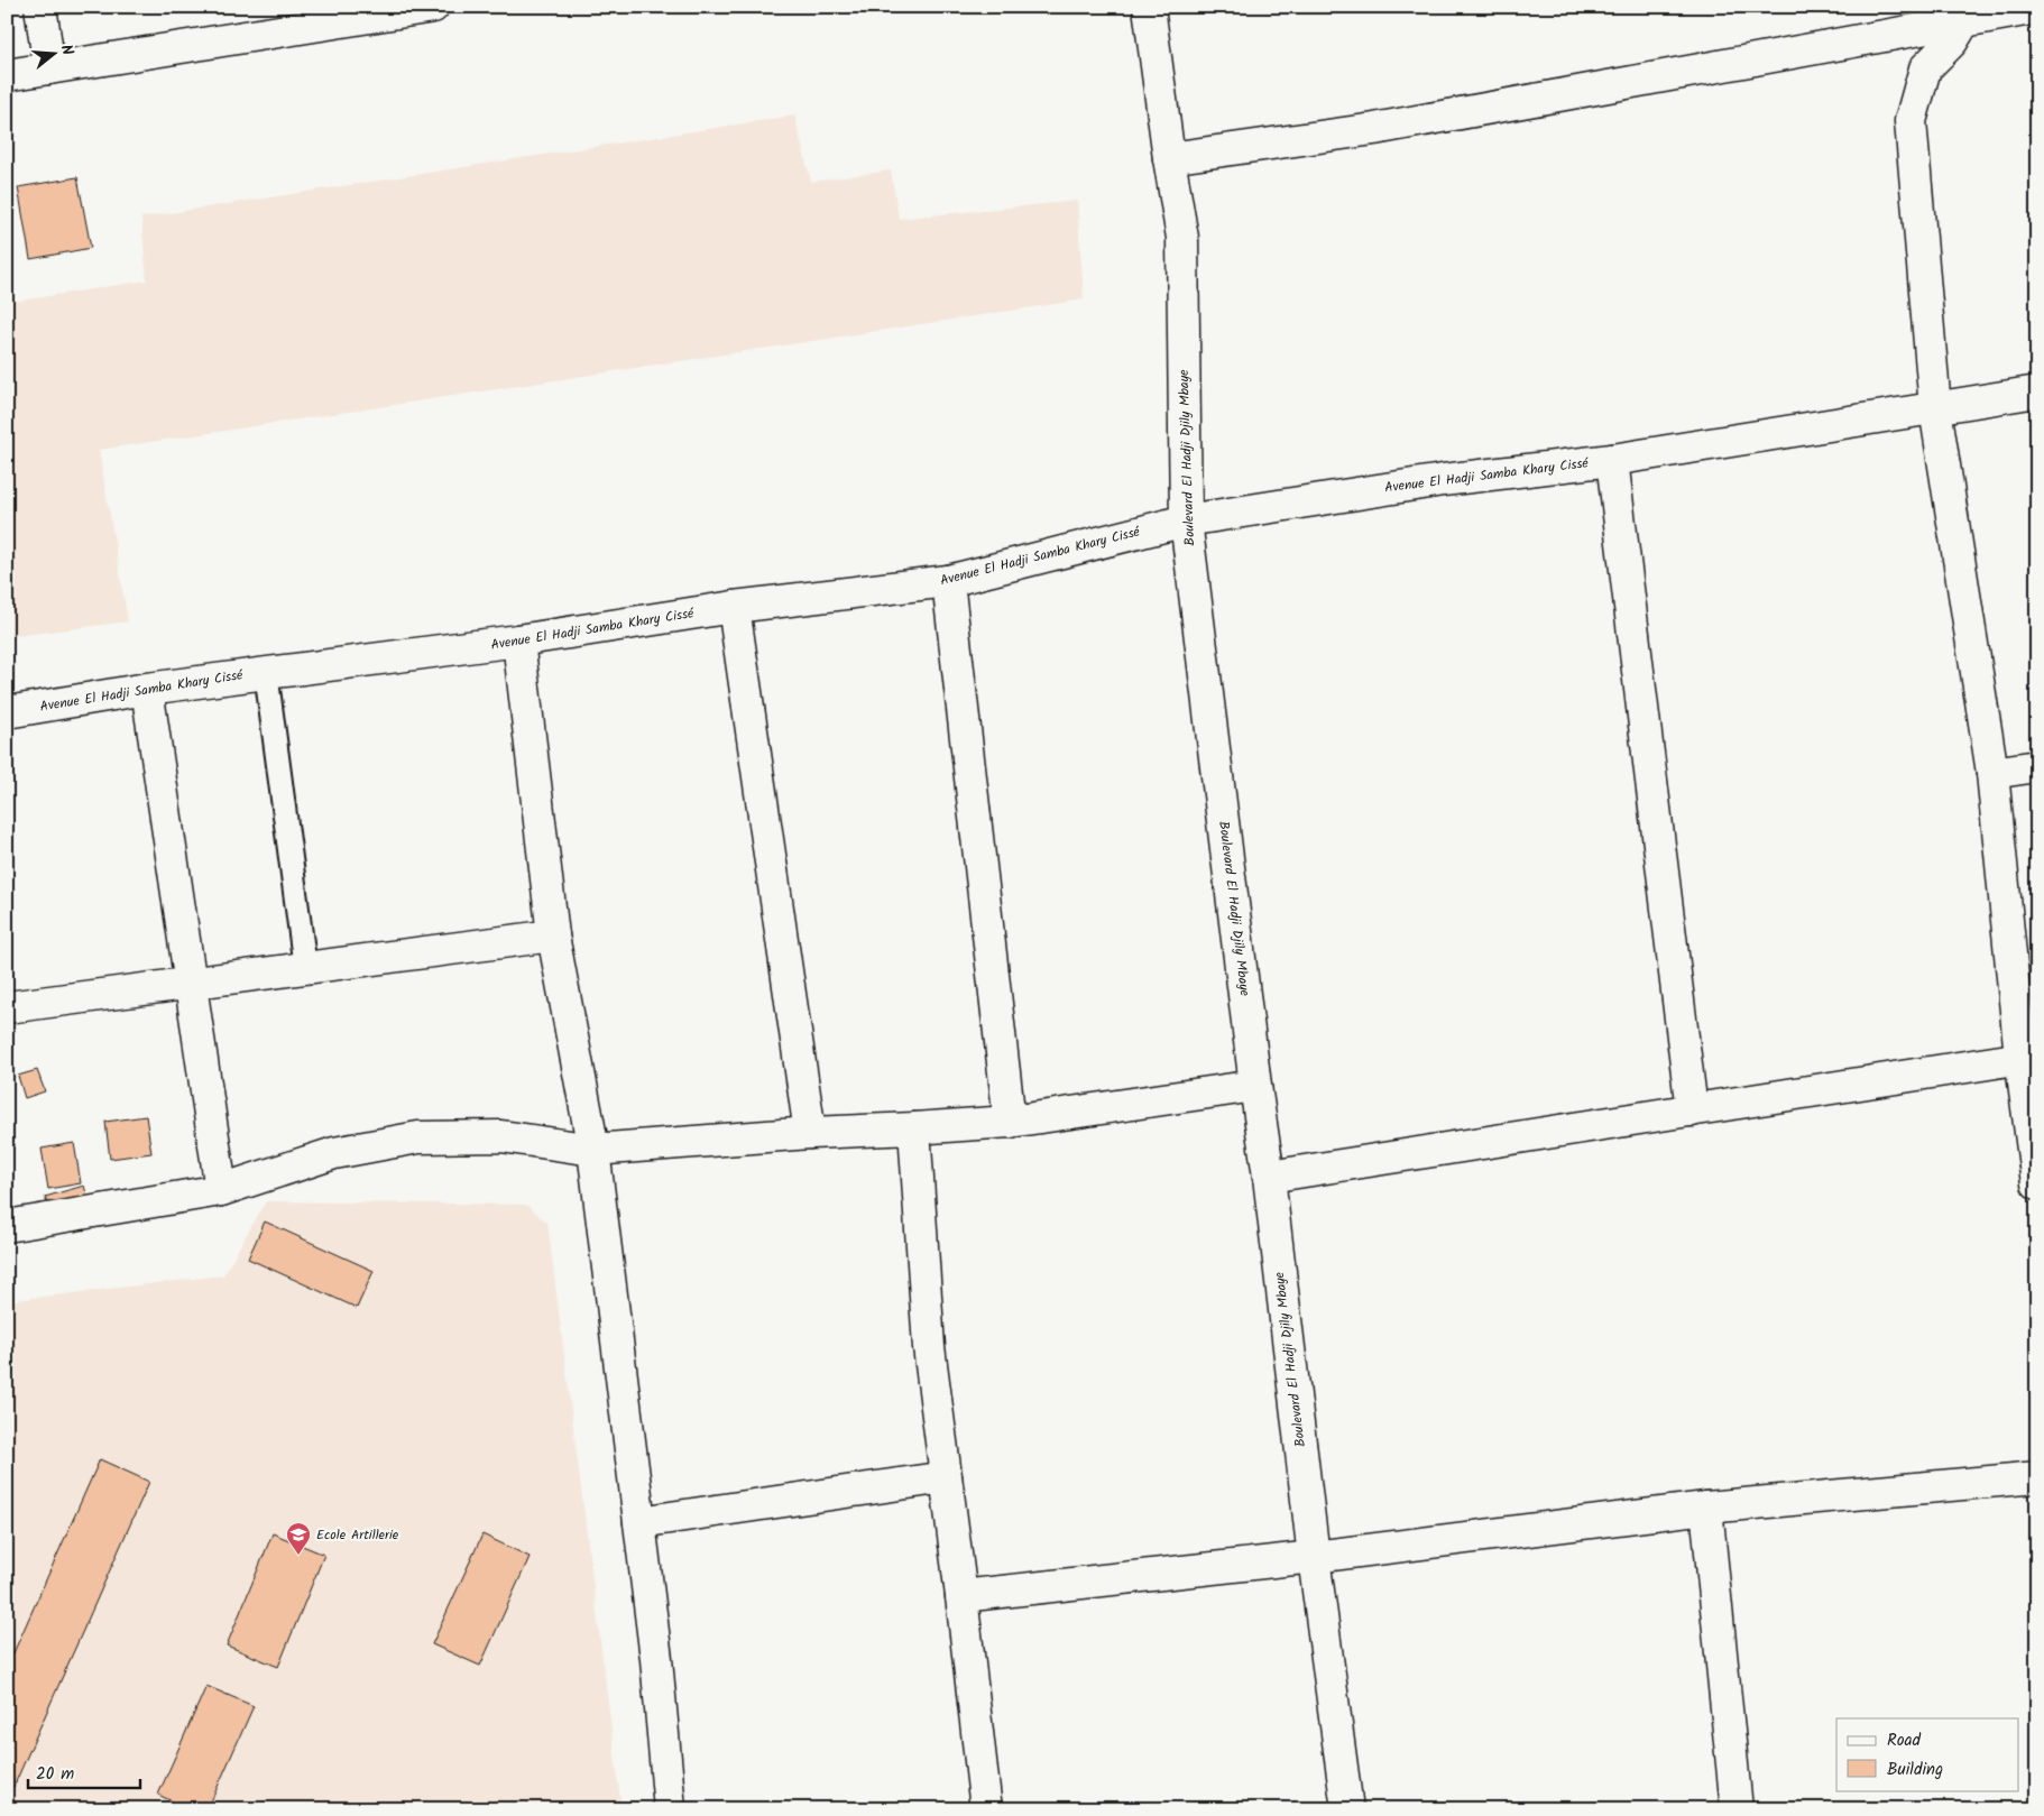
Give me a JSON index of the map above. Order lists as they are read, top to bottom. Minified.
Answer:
{"streets":{"street":["Boulevard El Hadji Djily Mbaye","Avenue El Hadji Samba Khary Cissé"]},"crossings":[["Boulevard El Hadji Djily Mbaye","Avenue El Hadji Samba Khary Cissé"]],"places":{"school or university":["Ecole Artillerie"]},"legend":["Road","Building"],"scale_bar":"20 m","north":"right"}
